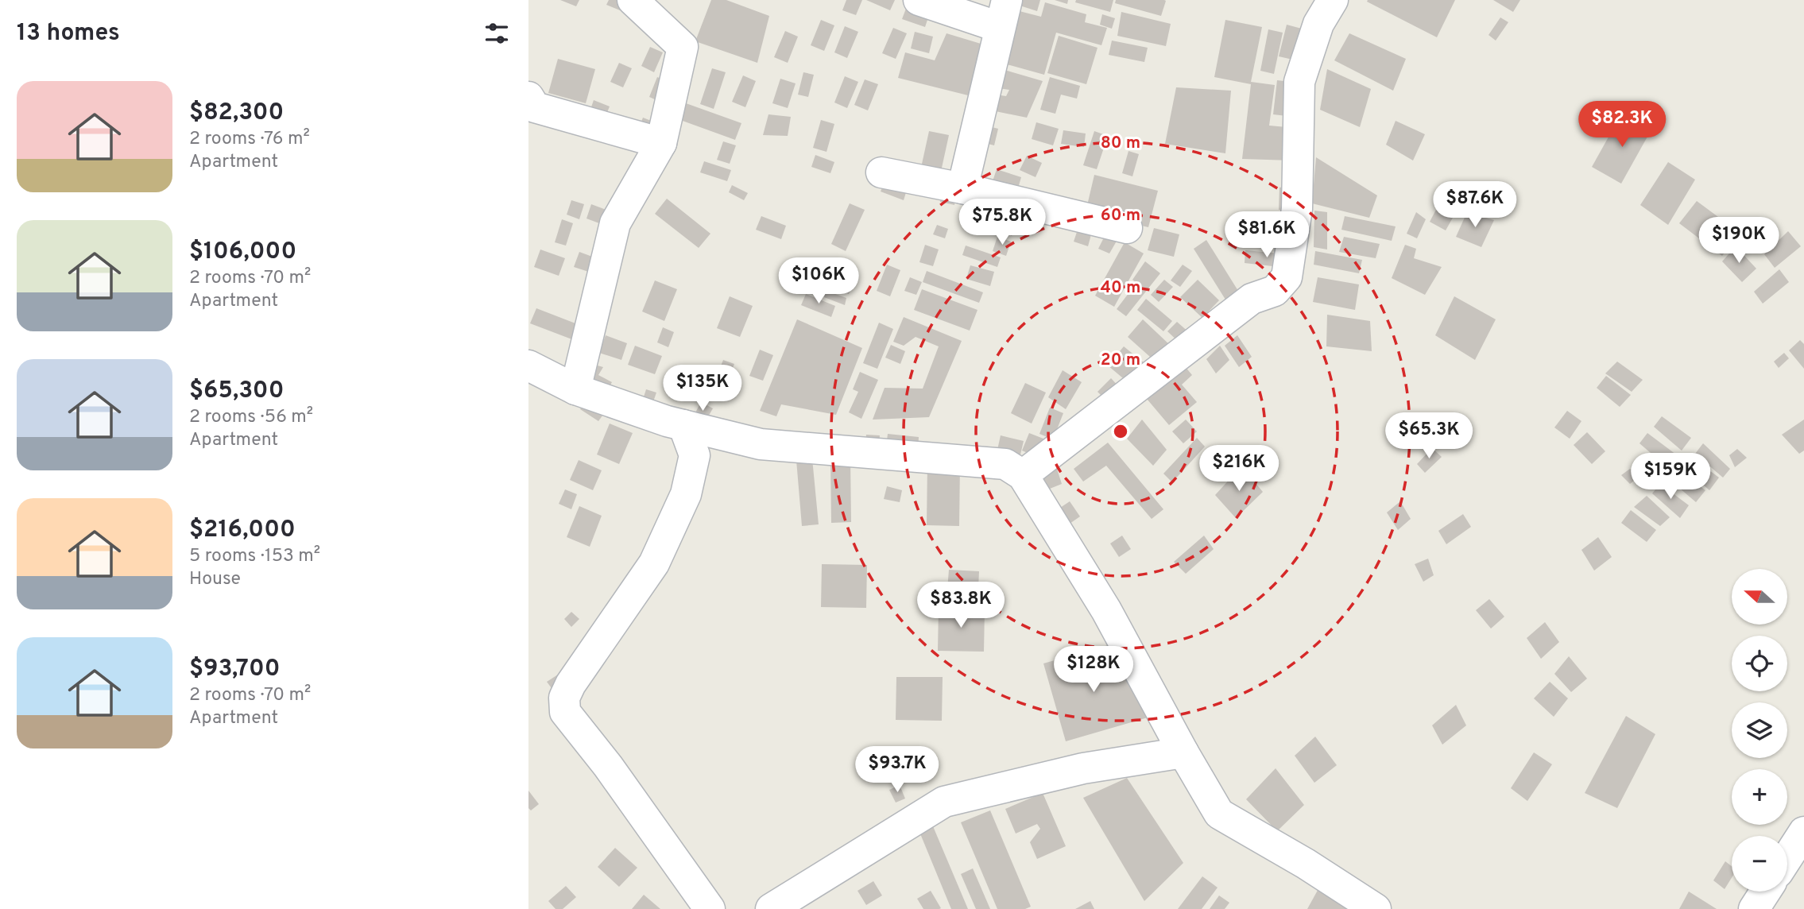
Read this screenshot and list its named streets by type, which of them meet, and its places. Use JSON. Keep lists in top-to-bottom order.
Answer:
{
  "north": "left",
  "page": {
    "heading": "13 homes",
    "list": [
      {
        "name": "$82,300",
        "note": "2 rooms · 76 m² · Apartment"
      },
      {
        "name": "$106,000",
        "note": "2 rooms · 70 m² · Apartment"
      },
      {
        "name": "$65,300",
        "note": "2 rooms · 56 m² · Apartment"
      },
      {
        "name": "$216,000",
        "note": "5 rooms · 153 m² · House"
      },
      {
        "name": "$93,700",
        "note": "2 rooms · 70 m² · Apartment"
      }
    ],
    "price": [
      "$82.3K",
      "$87.6K",
      "$75.8K",
      "$81.6K",
      "$190K",
      "$106K",
      "$135K",
      "$65.3K",
      "$216K",
      "$159K",
      "$83.8K",
      "$128K",
      "$93.7K"
    ],
    "map_buttons": ["+", "−"]
  },
  "rings": [
    "80 m",
    "60 m",
    "40 m",
    "20 m"
  ]
}
